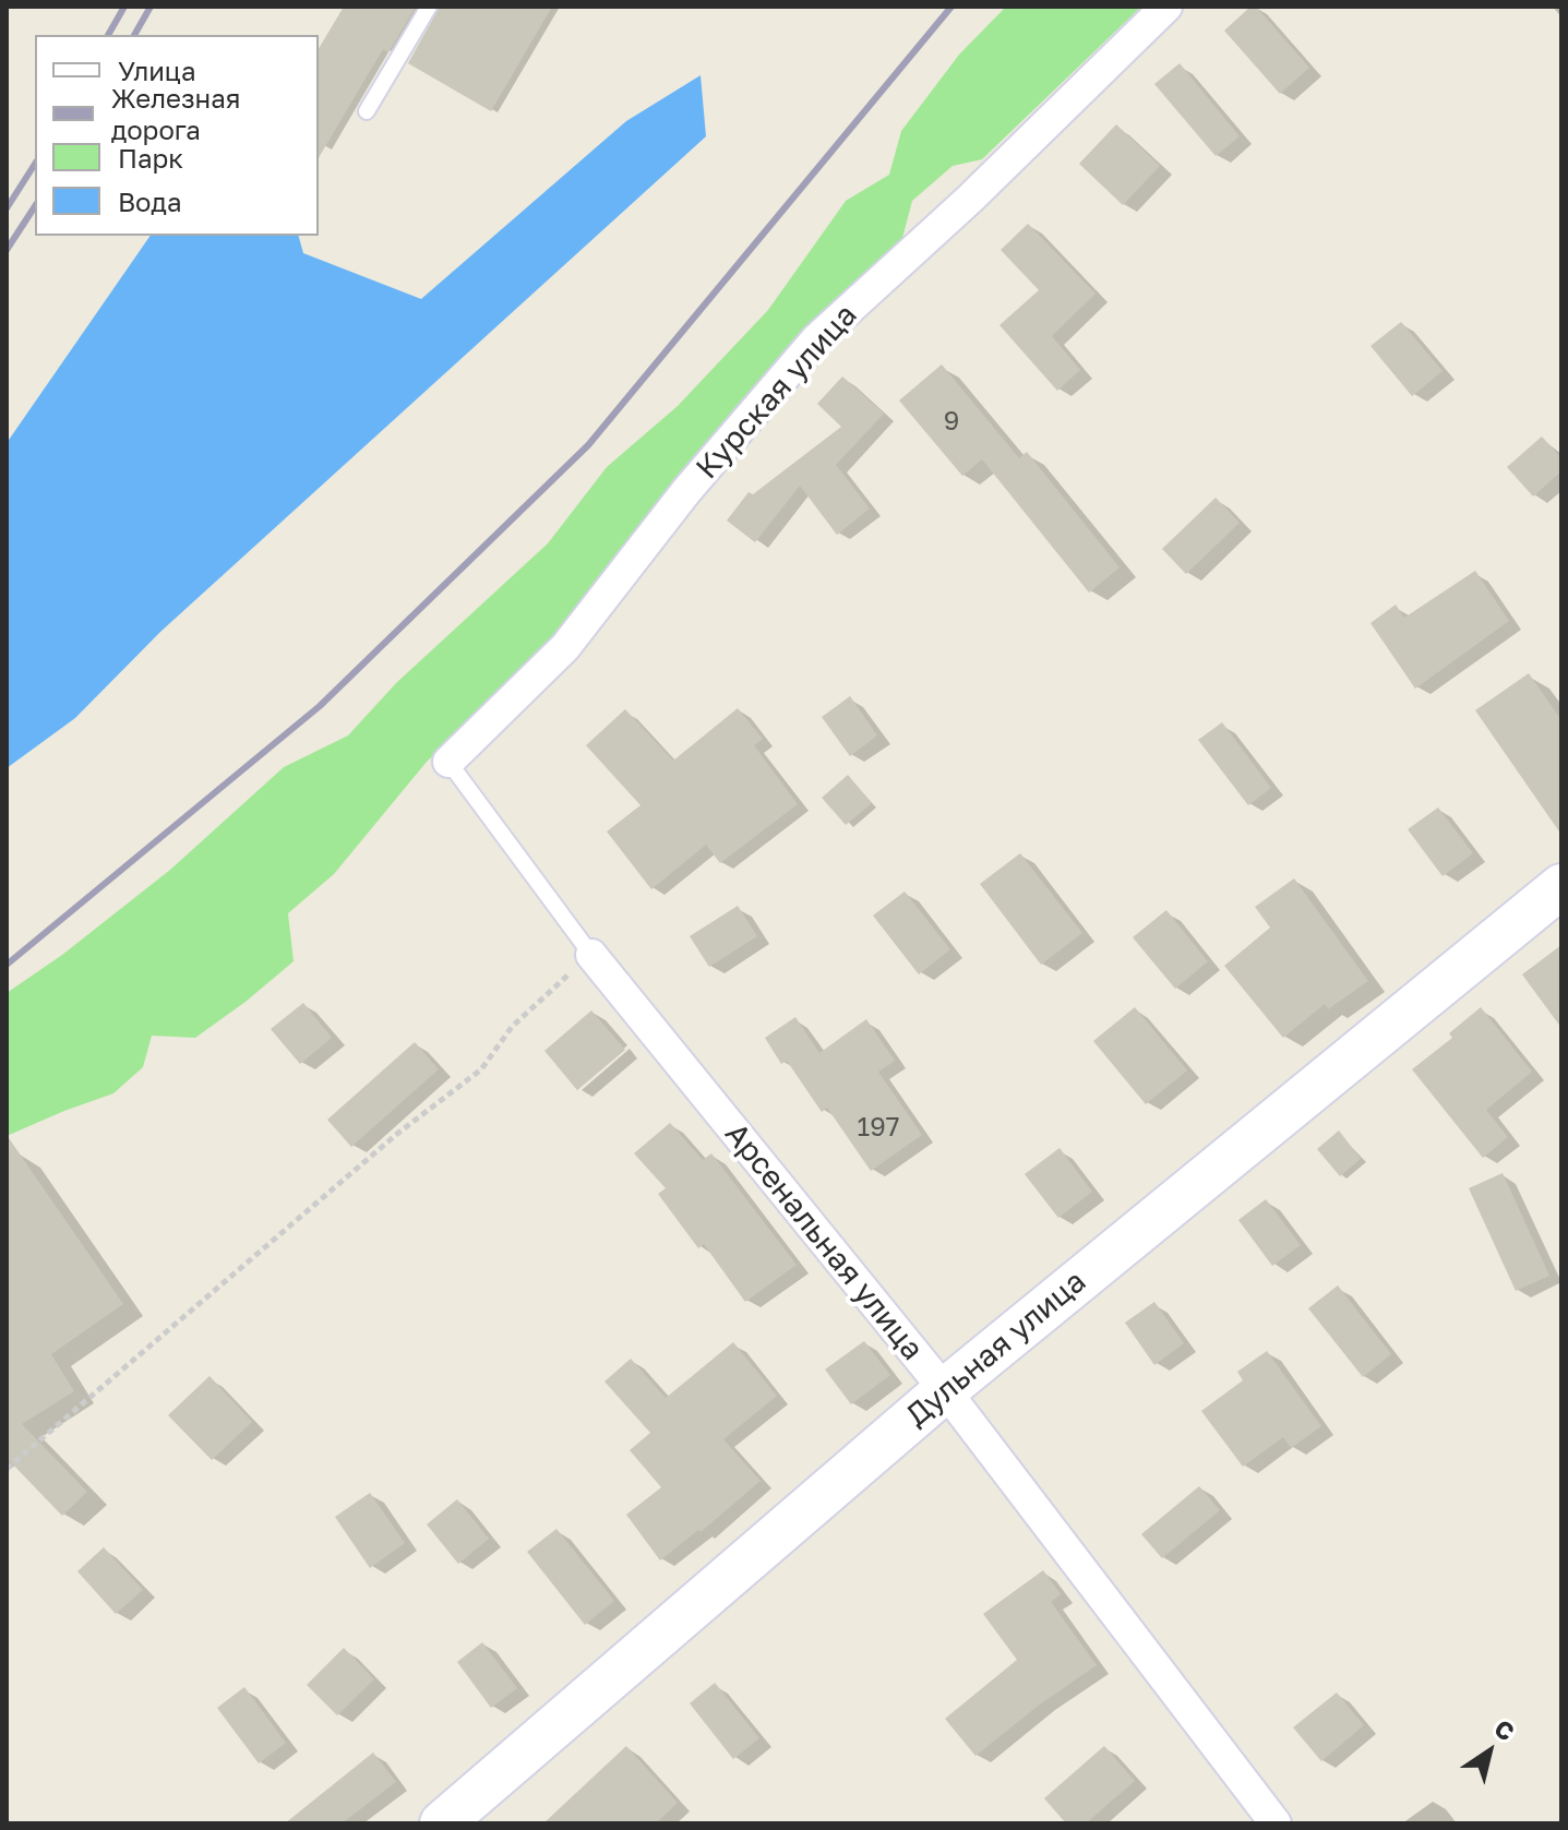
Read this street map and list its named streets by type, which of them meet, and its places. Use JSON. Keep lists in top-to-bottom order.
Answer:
{
  "streets": {
    "street": ["Курская улица", "Арсенальная улица", "Дульная улица"]
  },
  "crossings": [
    ["Арсенальная улица", "Дульная улица"]
  ],
  "house_numbers": ["9", "197"],
  "legend": [
    "Улица",
    "Железная дорога",
    "Парк",
    "Вода"
  ],
  "north": "top right"
}
